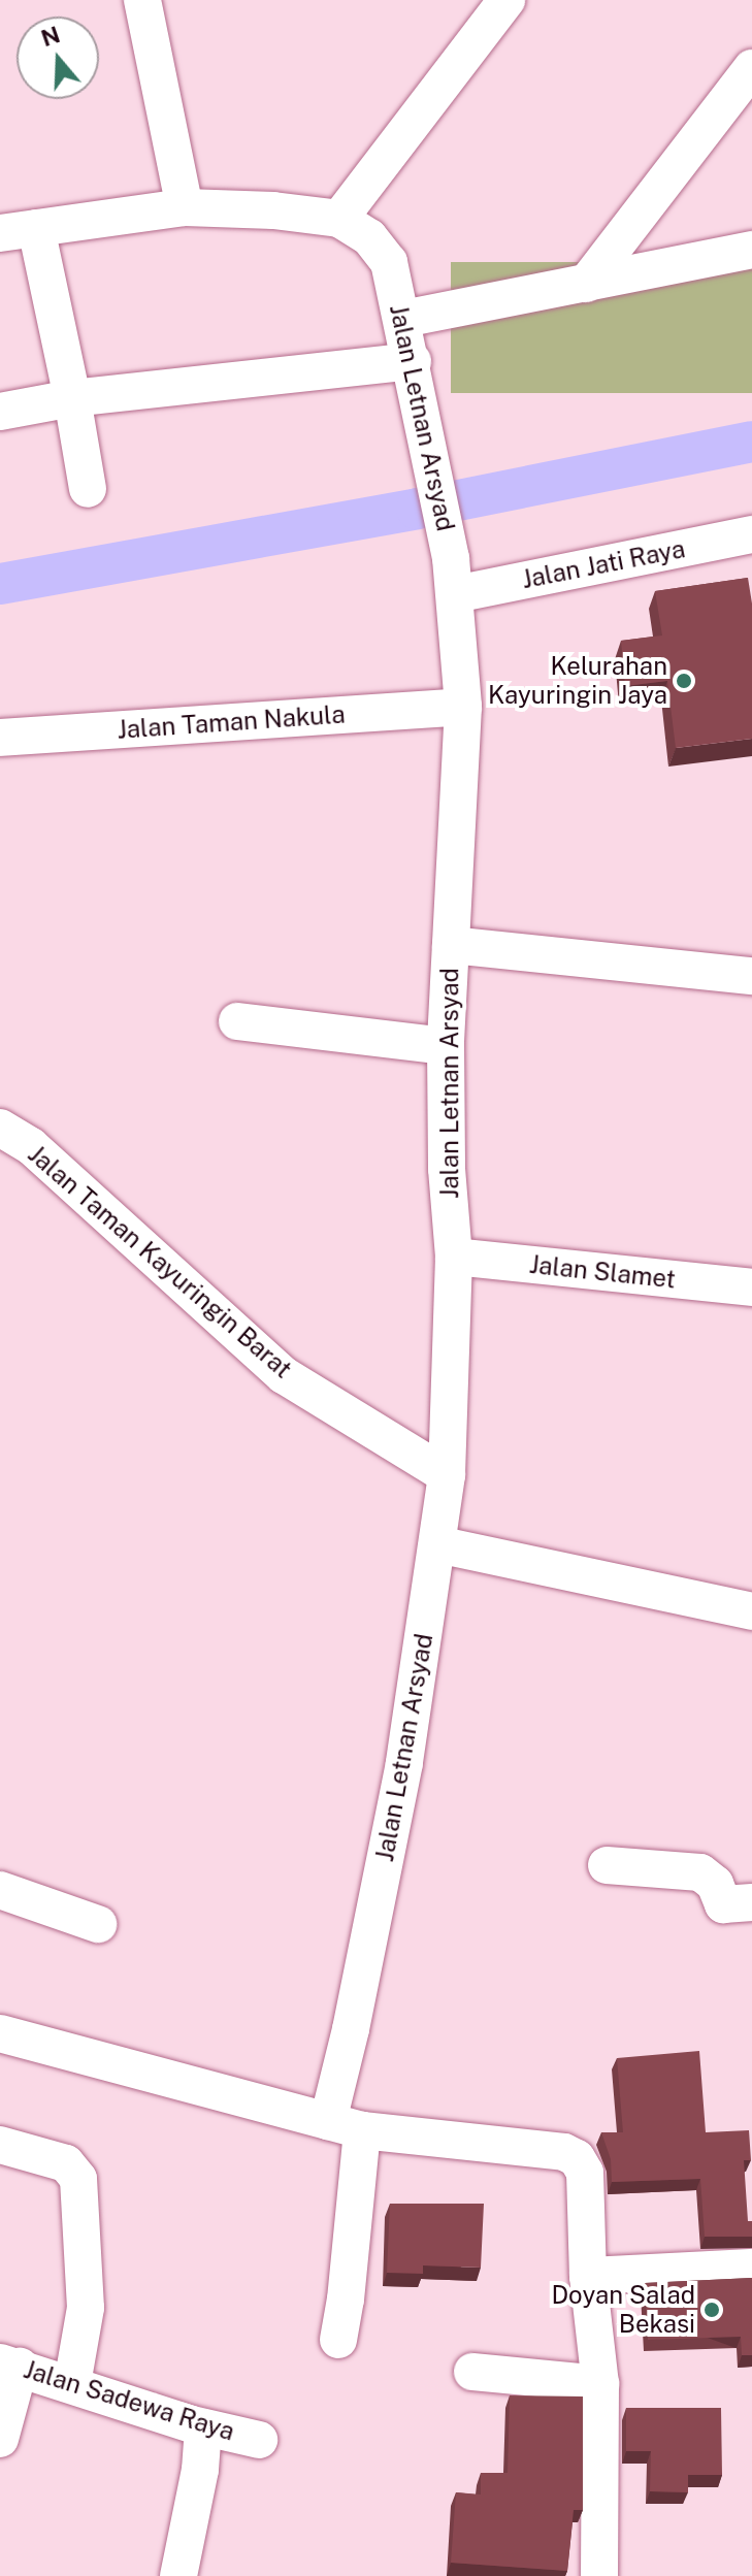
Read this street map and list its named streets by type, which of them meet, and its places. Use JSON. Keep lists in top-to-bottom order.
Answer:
{
  "streets": {
    "street": [
      "Jalan Letnan Arsyad",
      "Jalan Jati Raya",
      "Jalan Taman Nakula",
      "Jalan Taman Kayuringin Barat",
      "Jalan Slamet",
      "Jalan Sadewa Raya"
    ]
  },
  "crossings": [
    ["Jalan Letnan Arsyad", "Jalan Jati Raya"],
    ["Jalan Letnan Arsyad", "Jalan Taman Nakula"],
    ["Jalan Letnan Arsyad", "Jalan Taman Kayuringin Barat"],
    ["Jalan Letnan Arsyad", "Jalan Slamet"]
  ],
  "places": ["Kelurahan Kayuringin Jaya", "Doyan Salad Bekasi"],
  "north": "top"
}
